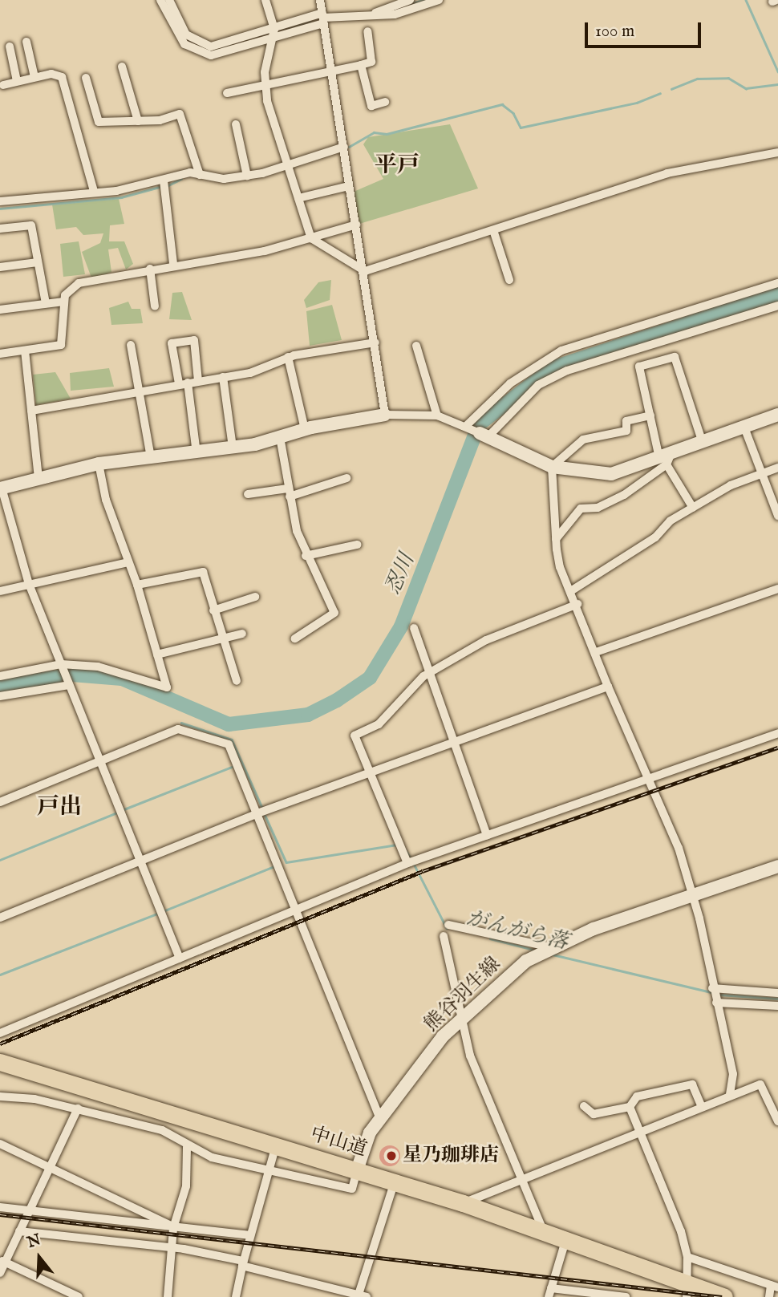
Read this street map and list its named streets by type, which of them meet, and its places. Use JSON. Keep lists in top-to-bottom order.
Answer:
{
  "streets": {
    "highway": ["中山道"],
    "street": ["熊谷羽生線"]
  },
  "crossings": [
    ["熊谷羽生線", "中山道"]
  ],
  "districts": ["平戸", "戸出"],
  "water": ["忍川", "がんがら落"],
  "places": ["星乃珈琲店"],
  "scale_bar": "100 m",
  "north": "top"
}
